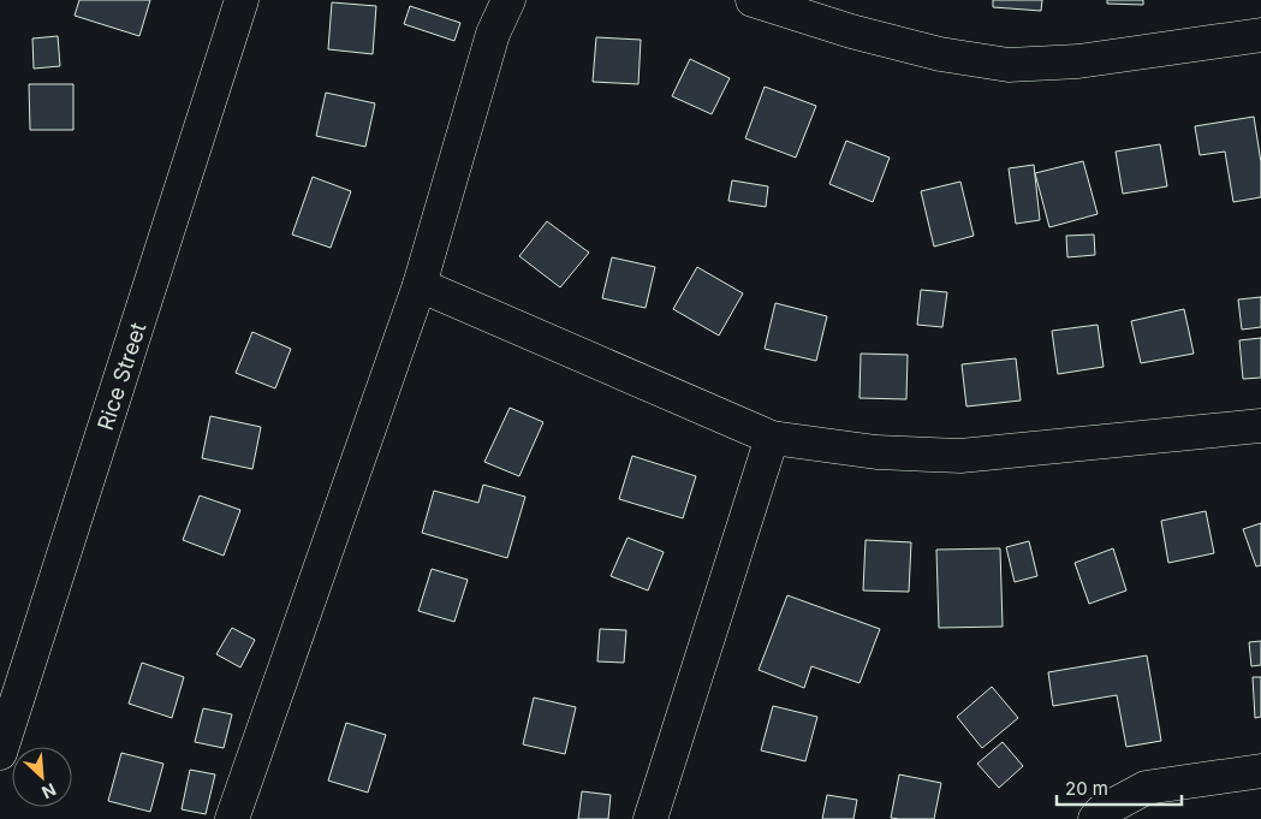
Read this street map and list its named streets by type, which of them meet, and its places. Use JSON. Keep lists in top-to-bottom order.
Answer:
{
  "streets": {
    "street": ["Rice Street"]
  },
  "scale_bar": "20 m",
  "north": "bottom right"
}
